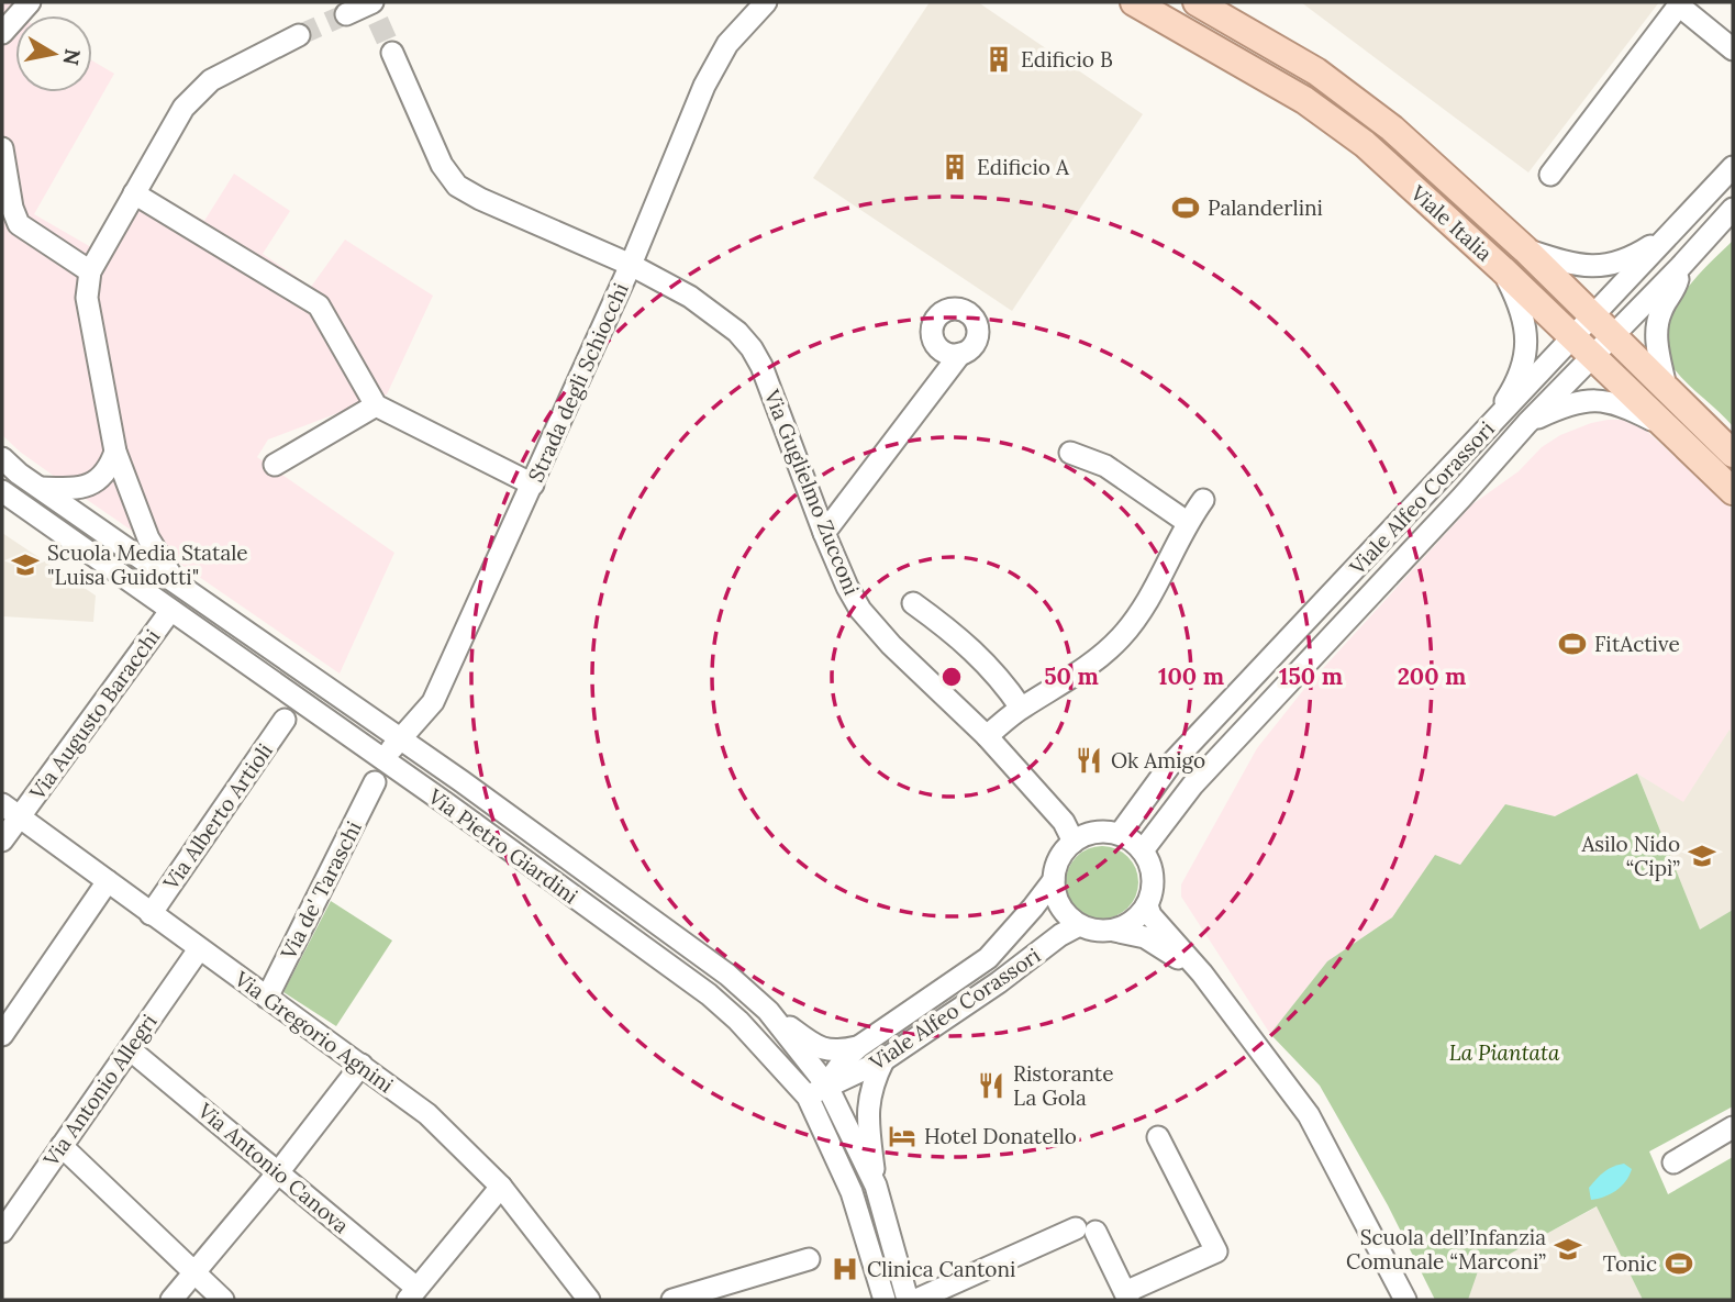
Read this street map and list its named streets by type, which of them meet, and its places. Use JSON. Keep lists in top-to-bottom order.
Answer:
{
  "streets": {
    "main road": ["Viale Italia"],
    "street": [
      "Strada degli Schiocchi",
      "Via Guglielmo Zucconi",
      "Viale Alfeo Corassori",
      "Via Augusto Baracchi",
      "Via Alberto Artioli",
      "Via Pietro Giardini",
      "Via de' Taraschi",
      "Via Gregorio Agnini",
      "Via Antonio Allegri",
      "Via Antonio Canova"
    ]
  },
  "crossings": [
    ["Viale Italia", "Viale Alfeo Corassori"],
    ["Strada degli Schiocchi", "Via Guglielmo Zucconi"],
    ["Strada degli Schiocchi", "Via Pietro Giardini"],
    ["Via Guglielmo Zucconi", "Viale Alfeo Corassori"],
    ["Viale Alfeo Corassori", "Via Pietro Giardini"],
    ["Via Augusto Baracchi", "Via Pietro Giardini"],
    ["Via Augusto Baracchi", "Via Gregorio Agnini"],
    ["Via Alberto Artioli", "Via Gregorio Agnini"],
    ["Via de' Taraschi", "Via Gregorio Agnini"],
    ["Via Gregorio Agnini", "Via Antonio Allegri"],
    ["Via Antonio Allegri", "Via Antonio Canova"]
  ],
  "parks": ["La Piantata"],
  "places": {
    "building": ["Edificio B", "Edificio A"],
    "sports": ["Palanderlini", "FitActive", "Tonic"],
    "school or university": ["Scuola Media Statale \"Luisa Guidotti\"", "Asilo Nido “Cipì”", "Scuola dell’Infanzia Comunale “Marconi”"],
    "restaurant": ["Ok Amigo", "Ristorante La Gola"],
    "hotel": ["Hotel Donatello"],
    "hospital": ["Clinica Cantoni"]
  },
  "north": "right",
  "rings": [
    "50 m",
    "100 m",
    "150 m",
    "200 m"
  ]
}
